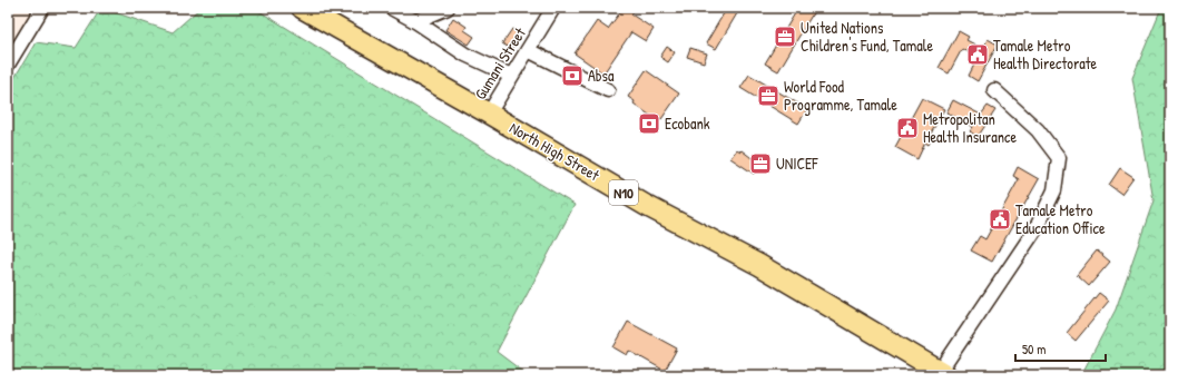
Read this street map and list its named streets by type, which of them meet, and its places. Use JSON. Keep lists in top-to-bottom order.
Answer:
{
  "streets": {
    "highway": ["North High Street", "N10"],
    "street": ["Gumani Street"]
  },
  "crossings": [
    ["Gumani Street", "North High Street"]
  ],
  "places": {
    "office": ["United Nations Children's Fund, Tamale", "World Food Programme, Tamale", "UNICEF"],
    "public building": ["Tamale Metro Health Directorate", "Metropolitan Health Insurance", "Tamale Metro Education Office"],
    "bank": ["Absa", "Ecobank"]
  },
  "scale_bar": "50 m"
}
